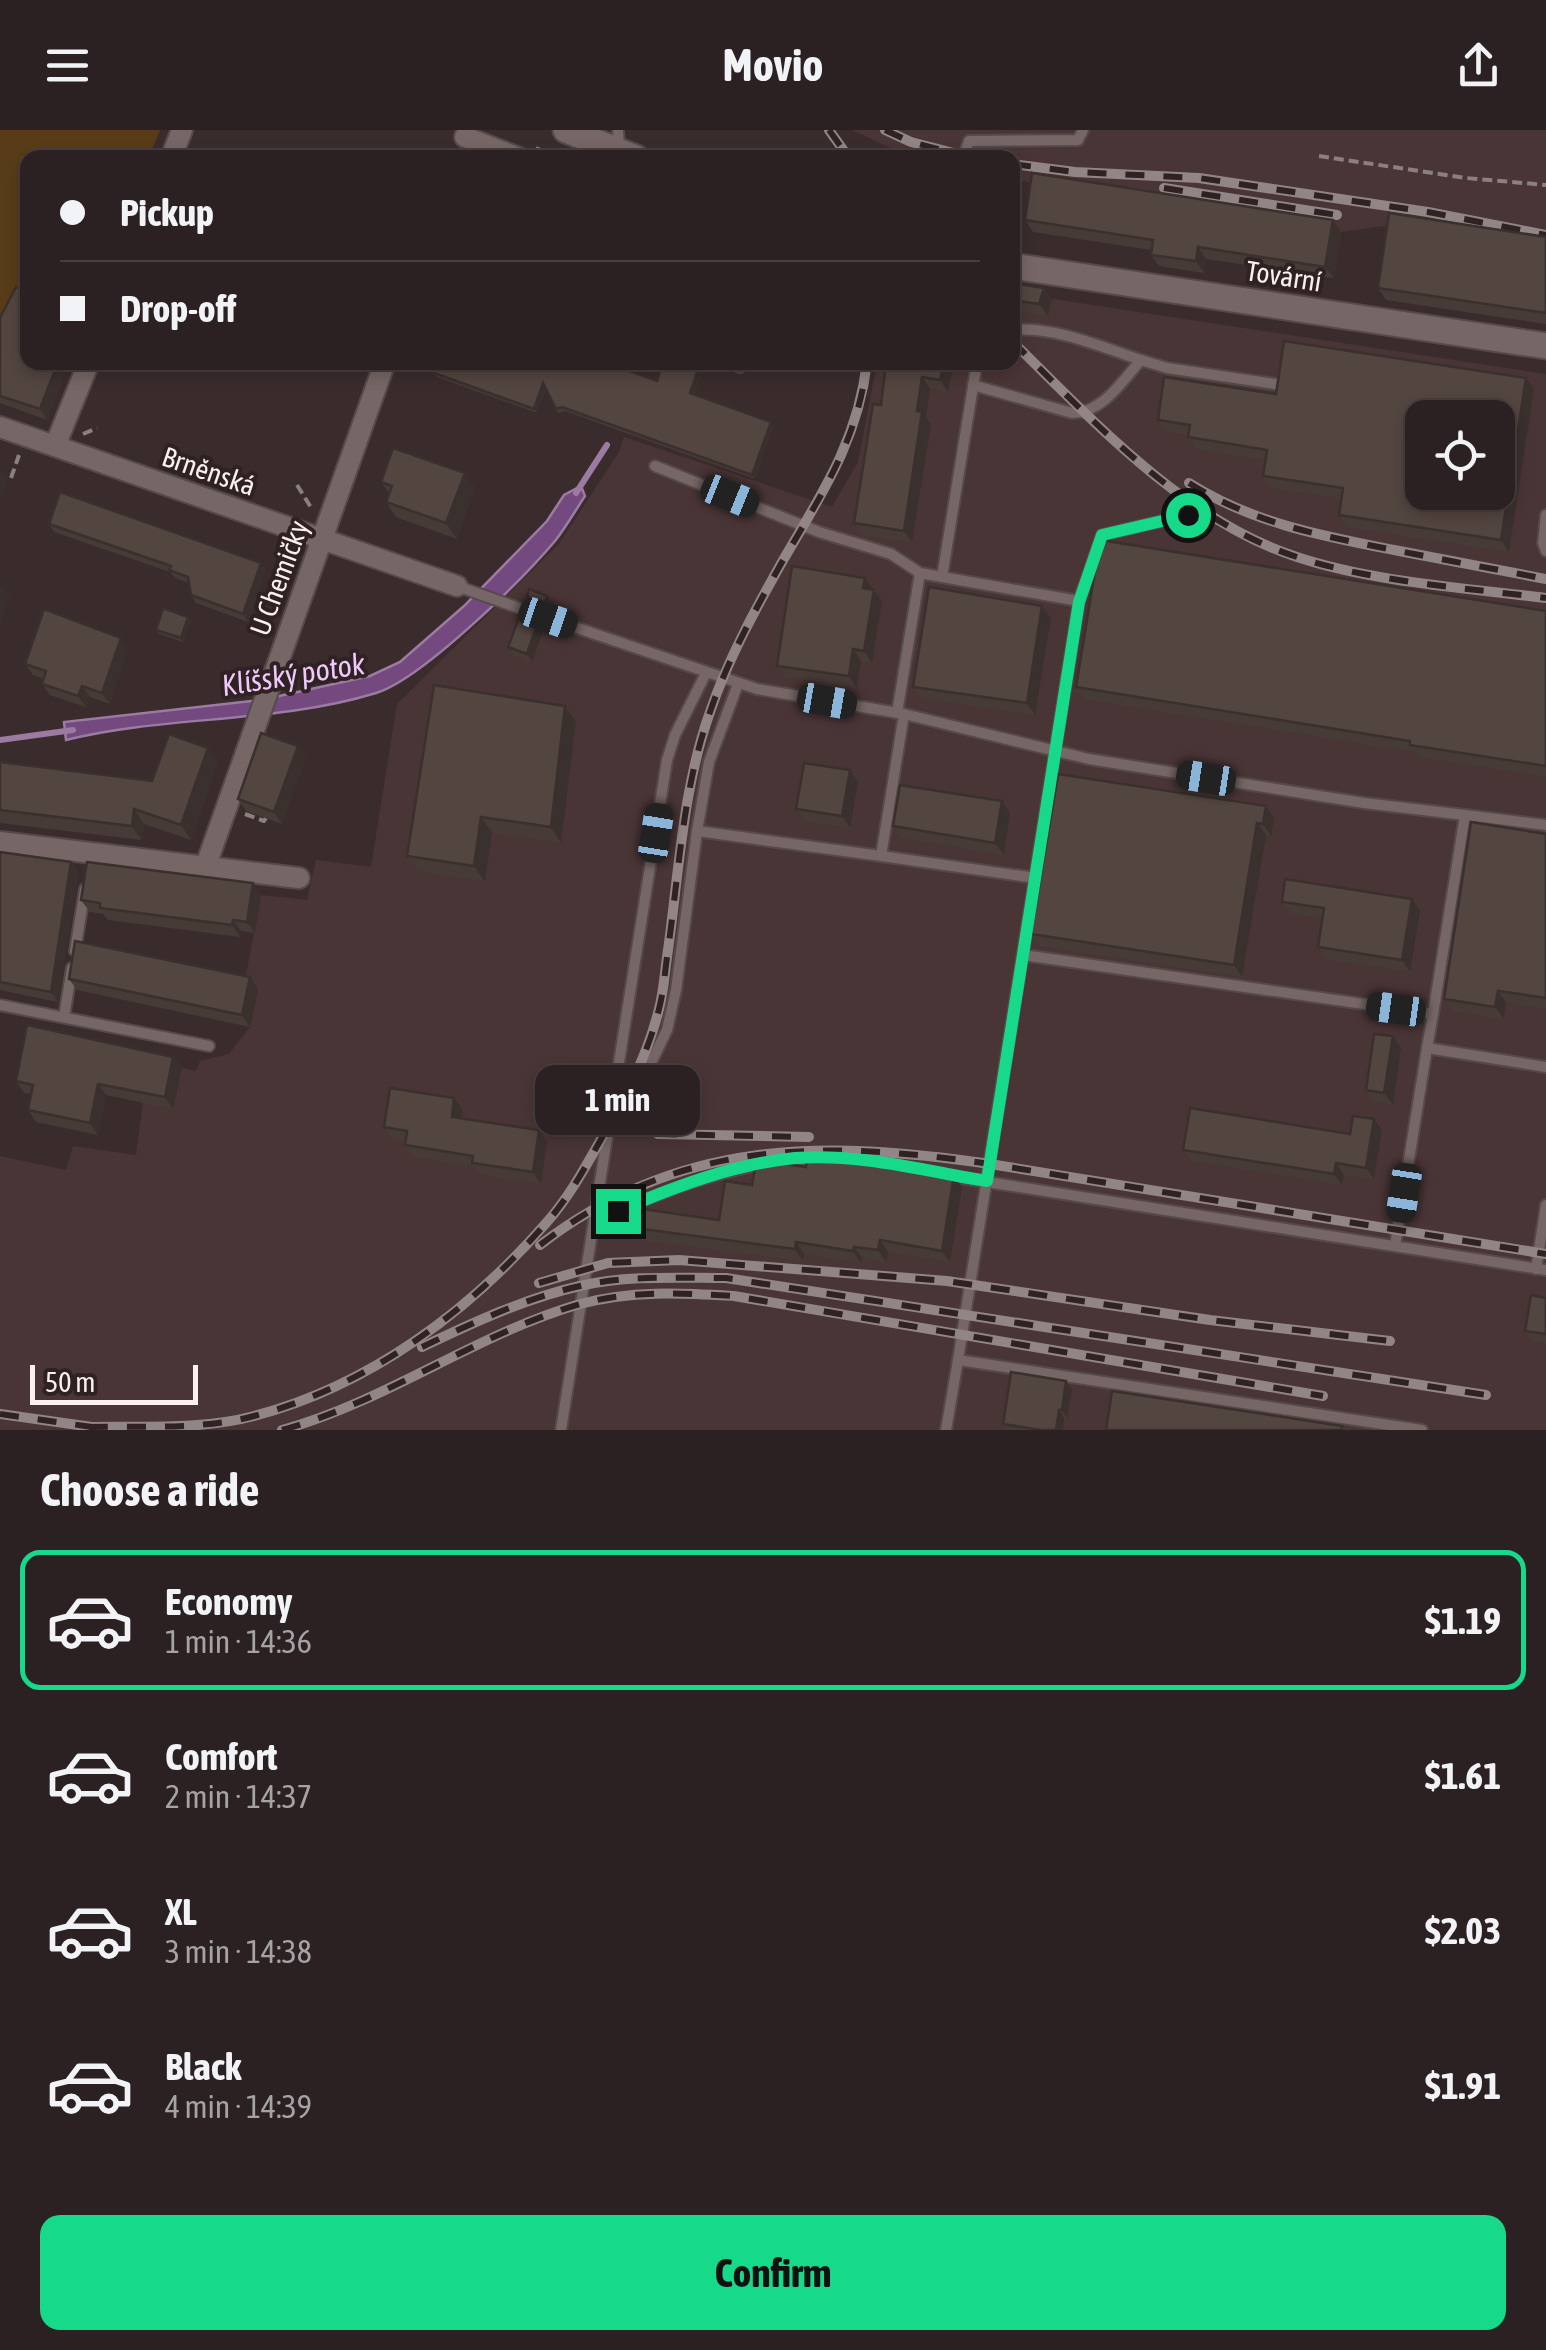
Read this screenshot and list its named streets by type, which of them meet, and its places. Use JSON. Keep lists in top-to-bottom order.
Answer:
{
  "streets": {
    "street": ["Tovární", "Brněnská", "U Chemičky"]
  },
  "crossings": [
    ["Brněnská", "U Chemičky"]
  ],
  "water": ["Klíšský potok"],
  "scale_bar": "50 m",
  "page": {
    "header": "Movio",
    "banner": ["Pickup", "Drop-off"],
    "bubble": "1 min",
    "scale": "50 m",
    "heading": "Choose a ride",
    "list": [
      {
        "name": "Economy",
        "note": "1 min · 14:36",
        "value": "$1.19"
      },
      {
        "name": "Comfort",
        "note": "2 min · 14:37",
        "value": "$1.61"
      },
      {
        "name": "XL",
        "note": "3 min · 14:38",
        "value": "$2.03"
      },
      {
        "name": "Black",
        "note": "4 min · 14:39",
        "value": "$1.91"
      }
    ],
    "buttons": "Confirm"
  }
}
